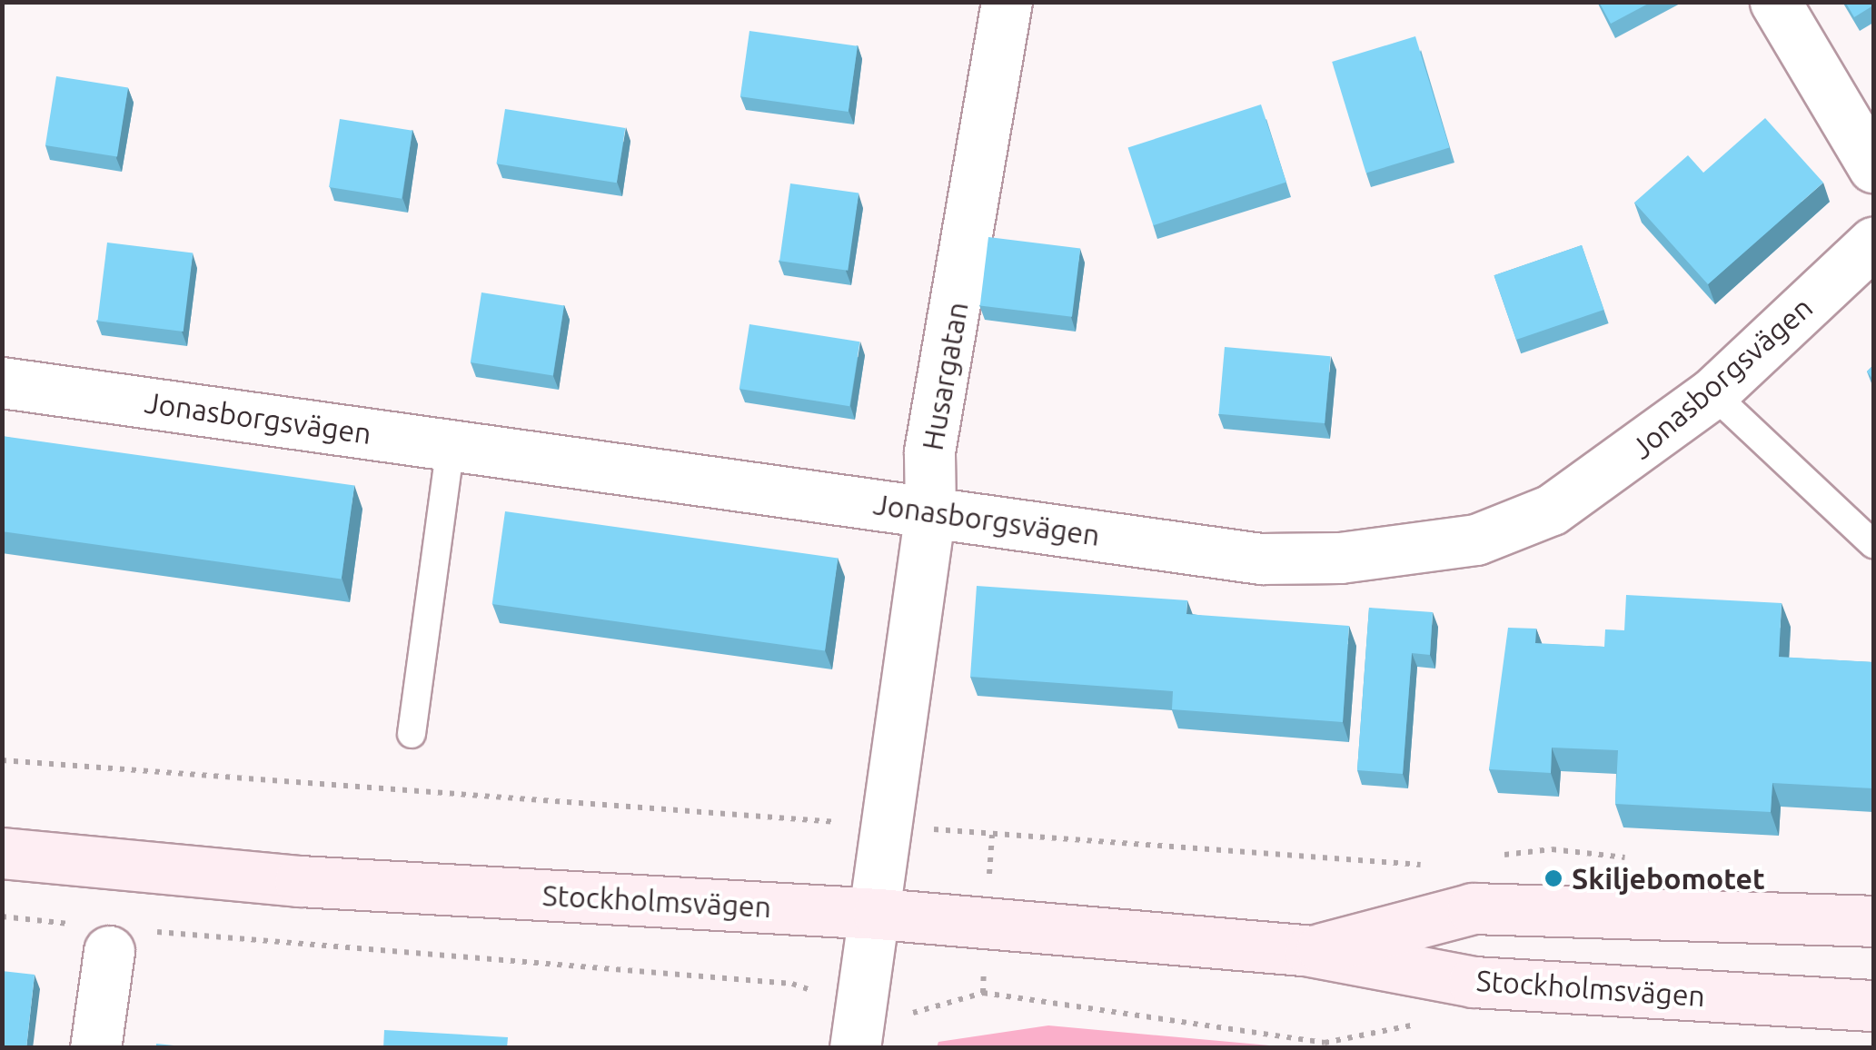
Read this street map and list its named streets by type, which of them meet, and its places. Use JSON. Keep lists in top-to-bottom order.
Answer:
{
  "streets": {
    "main road": ["Stockholmsvägen"],
    "street": ["Husargatan", "Jonasborgsvägen"]
  },
  "crossings": [
    ["Husargatan", "Jonasborgsvägen"],
    ["Husargatan", "Stockholmsvägen"]
  ],
  "places": ["Skiljebomotet"]
}
